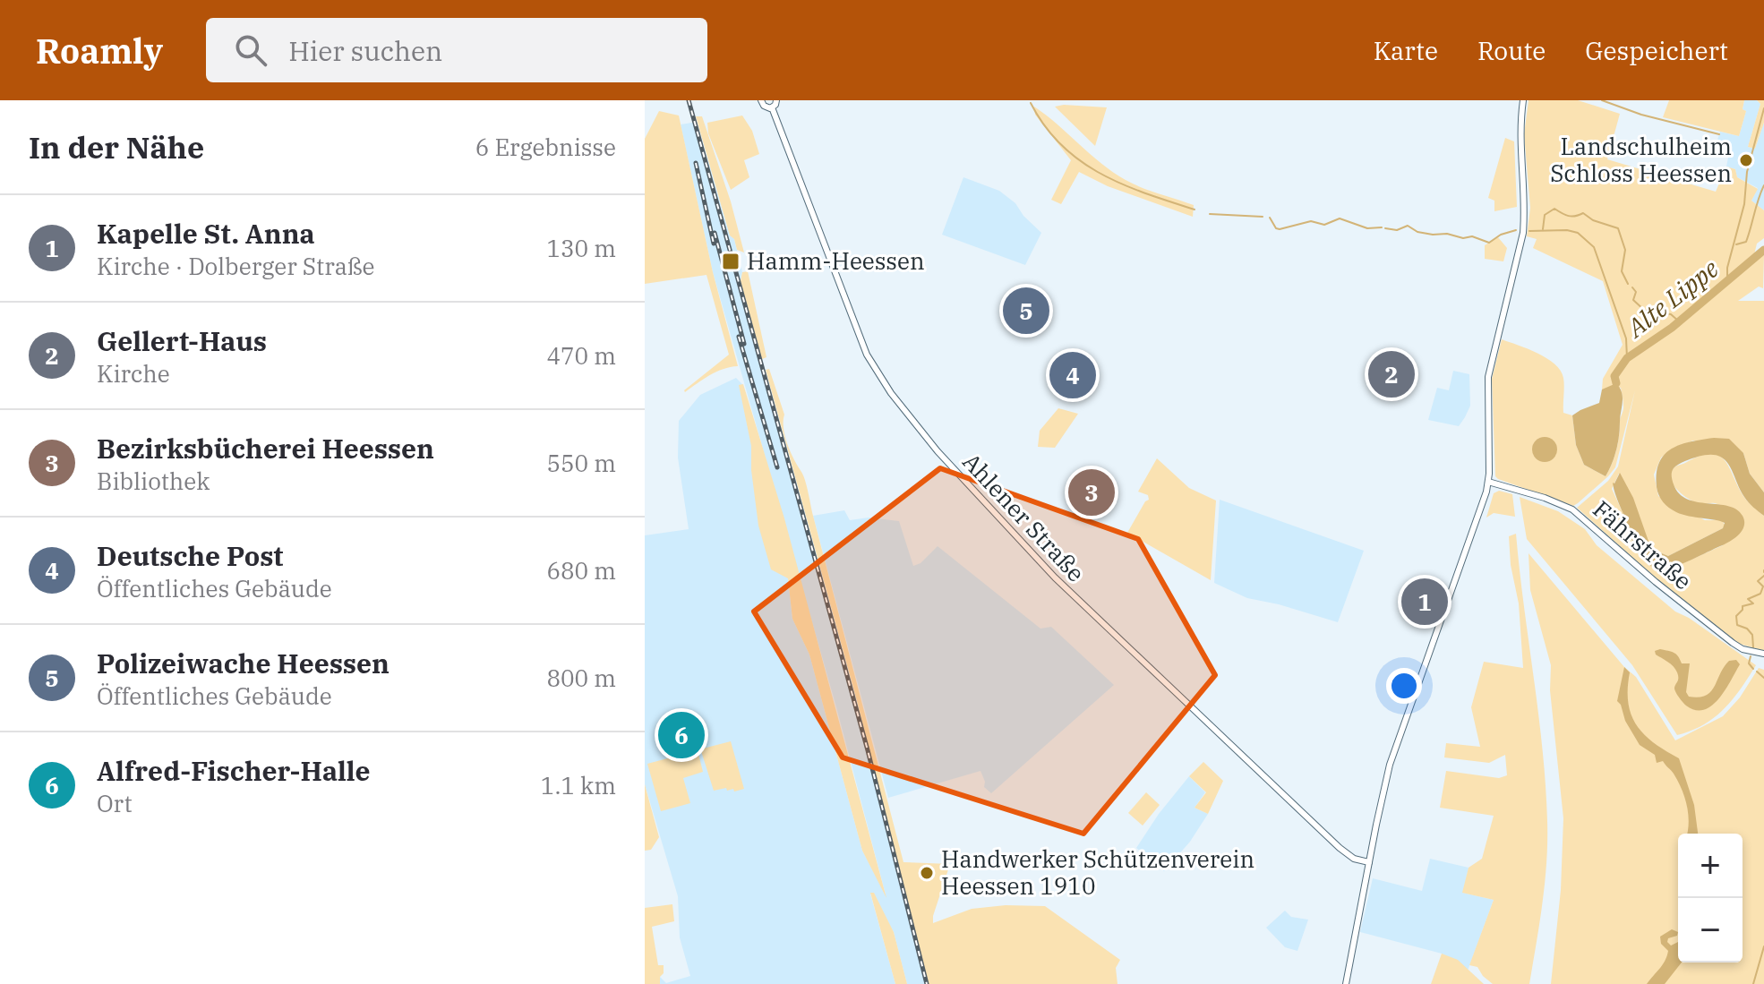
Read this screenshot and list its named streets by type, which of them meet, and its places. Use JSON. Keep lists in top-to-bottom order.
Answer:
{
  "streets": {
    "main road": ["Ahlener Straße", "Fährstraße"]
  },
  "water": ["Alte Lippe"],
  "places": {
    "other": ["Landschulheim Schloss Heessen", "Handwerker Schützenverein Heessen 1910"],
    "transit": ["Hamm-Heessen"]
  },
  "page": {
    "header": "Roamly",
    "search": "Hier suchen",
    "nav": ["Karte", "Route", "Gespeichert"],
    "heading": ["In der Nähe", "6 Ergebnisse"],
    "list": [
      {
        "mark": "1",
        "name": "Kapelle St. Anna",
        "note": "Kirche · Dolberger Straße",
        "value": "130 m"
      },
      {
        "mark": "2",
        "name": "Gellert-Haus",
        "note": "Kirche",
        "value": "470 m"
      },
      {
        "mark": "3",
        "name": "Bezirksbücherei Heessen",
        "note": "Bibliothek",
        "value": "550 m"
      },
      {
        "mark": "4",
        "name": "Deutsche Post",
        "note": "Öffentliches Gebäude",
        "value": "680 m"
      },
      {
        "mark": "5",
        "name": "Polizeiwache Heessen",
        "note": "Öffentliches Gebäude",
        "value": "800 m"
      },
      {
        "mark": "6",
        "name": "Alfred-Fischer-Halle",
        "note": "Ort",
        "value": "1.1 km"
      }
    ],
    "pins": [
      "5",
      "2",
      "4",
      "3",
      "1",
      "6"
    ],
    "map_buttons": ["+", "−"]
  }
}
